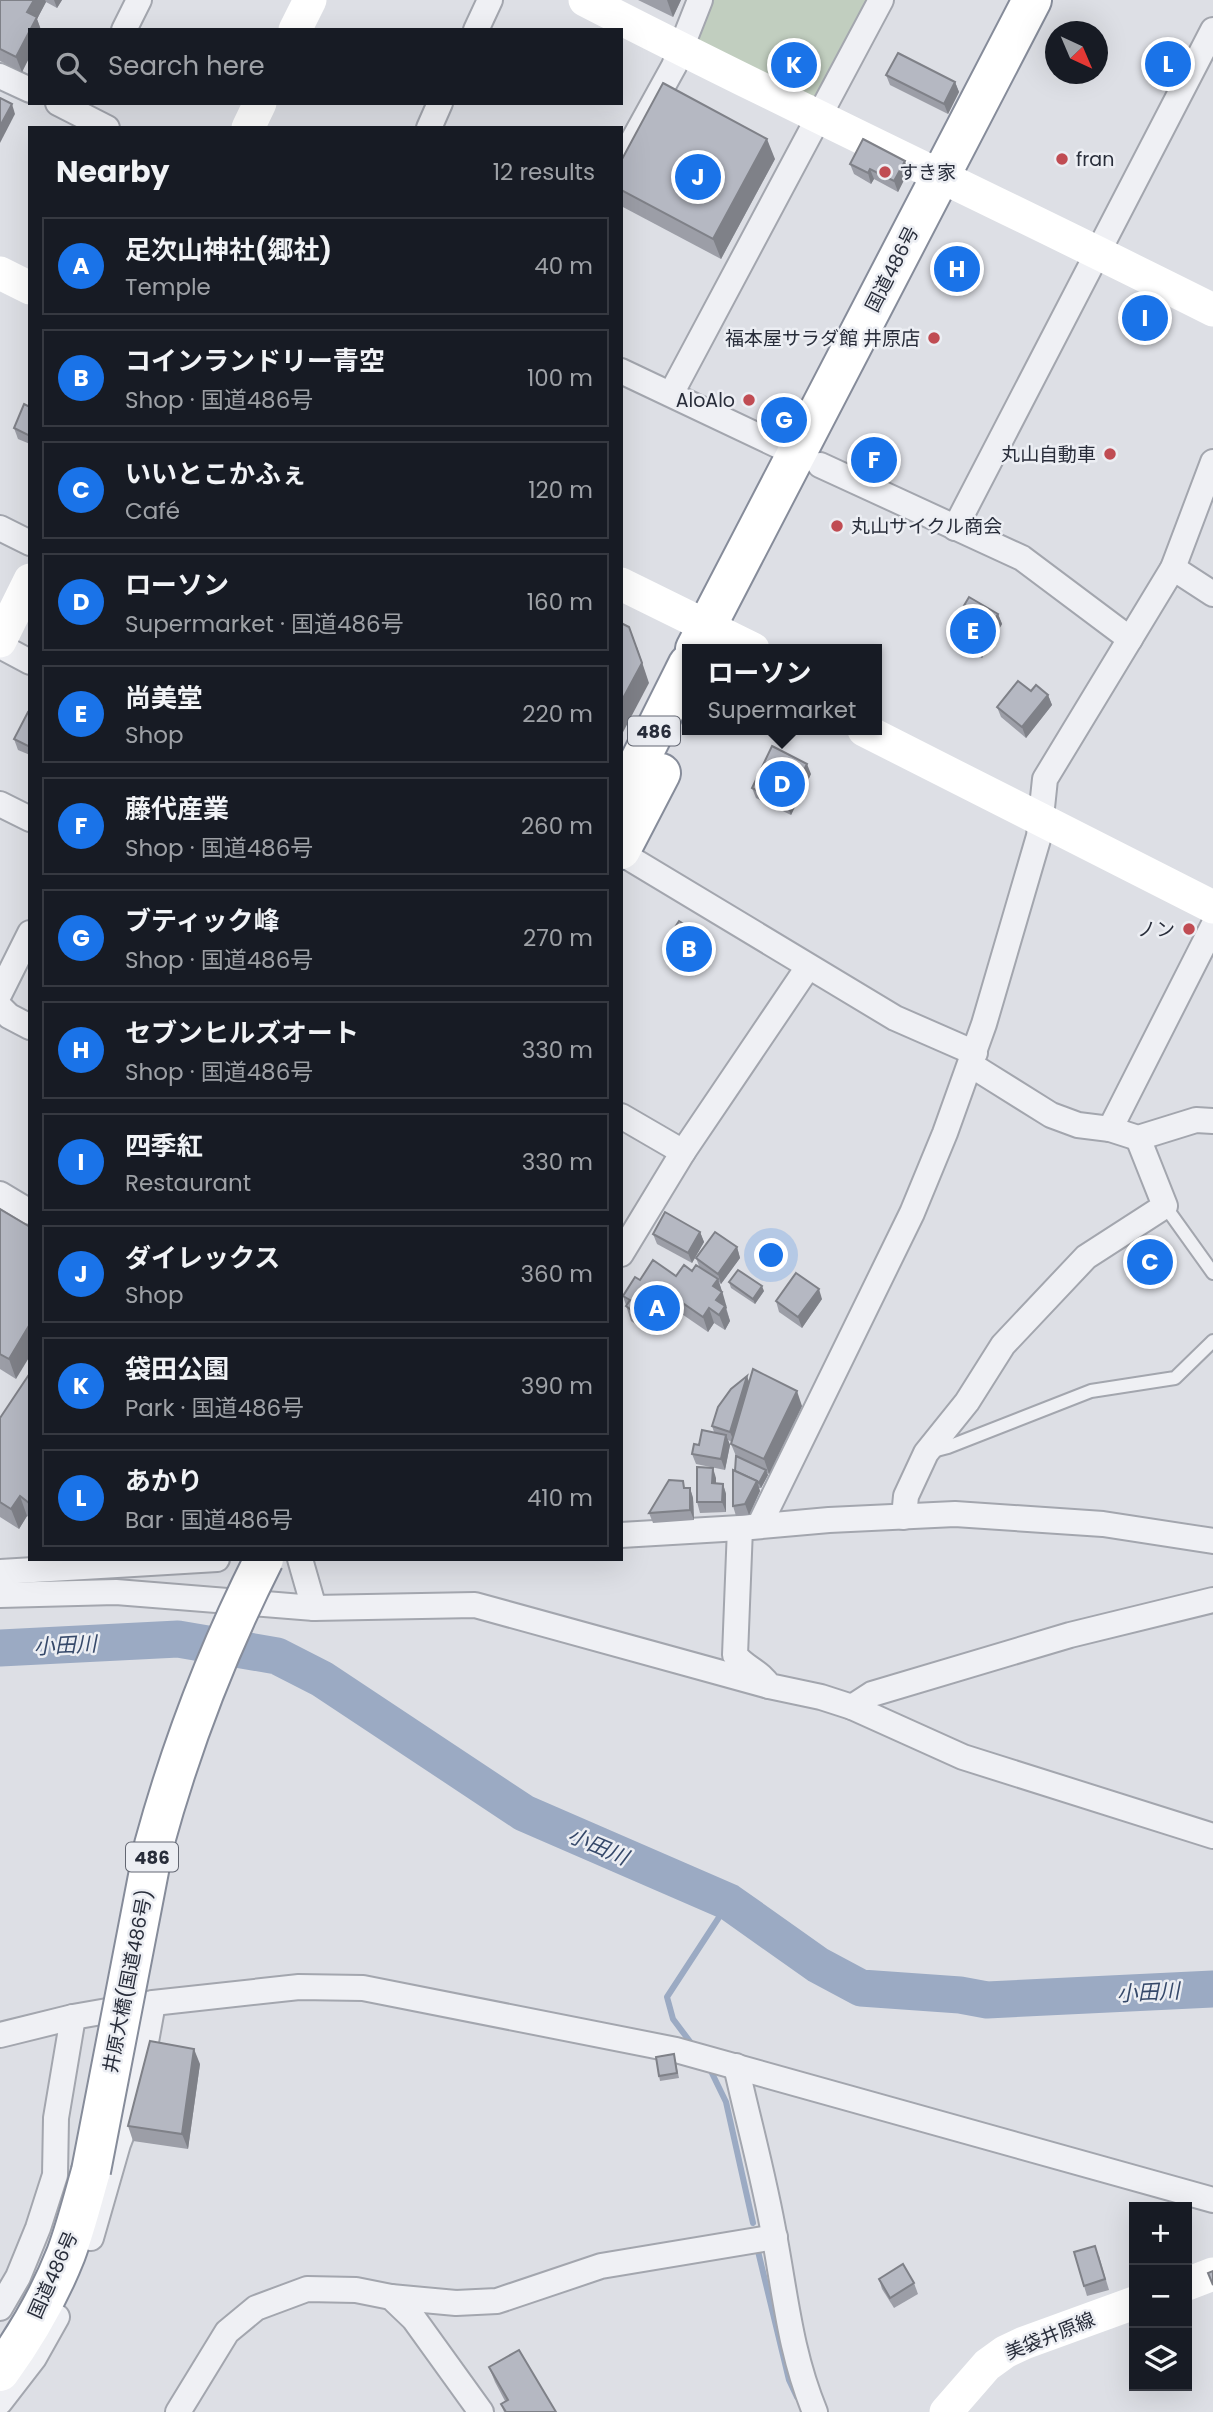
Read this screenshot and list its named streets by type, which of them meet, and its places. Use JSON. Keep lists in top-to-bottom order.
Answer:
{
  "streets": {
    "highway": ["国道486号", "486", "井原大橋(国道486号)"],
    "street": ["美袋井原線"]
  },
  "crossings": [
    ["国道486号", "井原大橋(国道486号)"]
  ],
  "water": ["小田川"],
  "places": [
    "fran",
    "すき家",
    "福本屋サラダ館 井原店",
    "AloAlo",
    "丸山自動車",
    "丸山サイクル商会",
    "ノン"
  ],
  "north": "bottom right",
  "page": {
    "search": "Search here",
    "pins": [
      "L",
      "K",
      "J",
      "H",
      "I",
      "G",
      "F",
      "E",
      "D",
      "B",
      "C",
      "A"
    ],
    "heading": ["Nearby", "12 results"],
    "list": [
      {
        "mark": "A",
        "name": "足次山神社(郷社)",
        "note": "Temple",
        "value": "40 m"
      },
      {
        "mark": "B",
        "name": "コインランドリー青空",
        "note": "Shop · 国道486号",
        "value": "100 m"
      },
      {
        "mark": "C",
        "name": "いいとこかふぇ",
        "note": "Café",
        "value": "120 m"
      },
      {
        "mark": "D",
        "name": "ローソン",
        "note": "Supermarket · 国道486号",
        "value": "160 m"
      },
      {
        "mark": "E",
        "name": "尚美堂",
        "note": "Shop",
        "value": "220 m"
      },
      {
        "mark": "F",
        "name": "藤代産業",
        "note": "Shop · 国道486号",
        "value": "260 m"
      },
      {
        "mark": "G",
        "name": "ブティック峰",
        "note": "Shop · 国道486号",
        "value": "270 m"
      },
      {
        "mark": "H",
        "name": "セブンヒルズオート",
        "note": "Shop · 国道486号",
        "value": "330 m"
      },
      {
        "mark": "I",
        "name": "四季紅",
        "note": "Restaurant",
        "value": "330 m"
      },
      {
        "mark": "J",
        "name": "ダイレックス",
        "note": "Shop",
        "value": "360 m"
      },
      {
        "mark": "K",
        "name": "袋田公園",
        "note": "Park · 国道486号",
        "value": "390 m"
      },
      {
        "mark": "L",
        "name": "あかり",
        "note": "Bar · 国道486号",
        "value": "410 m"
      }
    ],
    "popup": ["ローソン", "Supermarket"],
    "map_buttons": ["+", "−"]
  }
}
